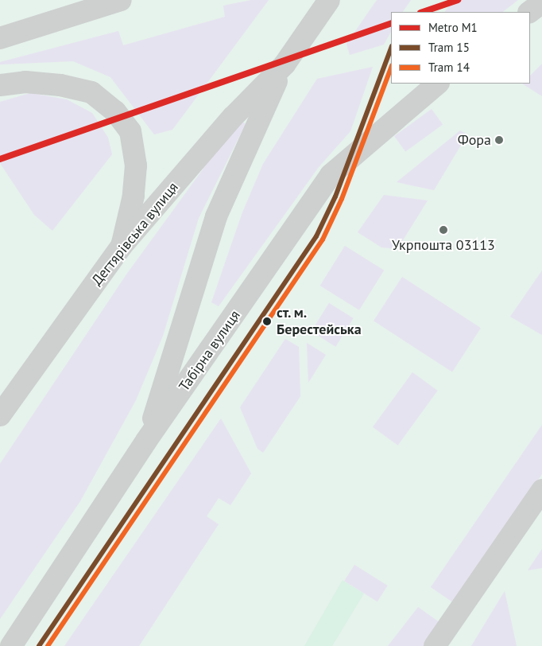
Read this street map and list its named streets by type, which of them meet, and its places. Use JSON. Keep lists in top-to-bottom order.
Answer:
{
  "streets": {
    "main road": ["Дегтярівська вулиця", "Табірна вулиця"]
  },
  "crossings": [
    ["Дегтярівська вулиця", "Табірна вулиця"]
  ],
  "places": ["Фора", "Укрпошта 03113", "ст. м. Берестейська"],
  "lines": ["metro line M1", "tram line 15", "tram line 14"],
  "legend": ["Metro M1", "Tram 15", "Tram 14"]
}
